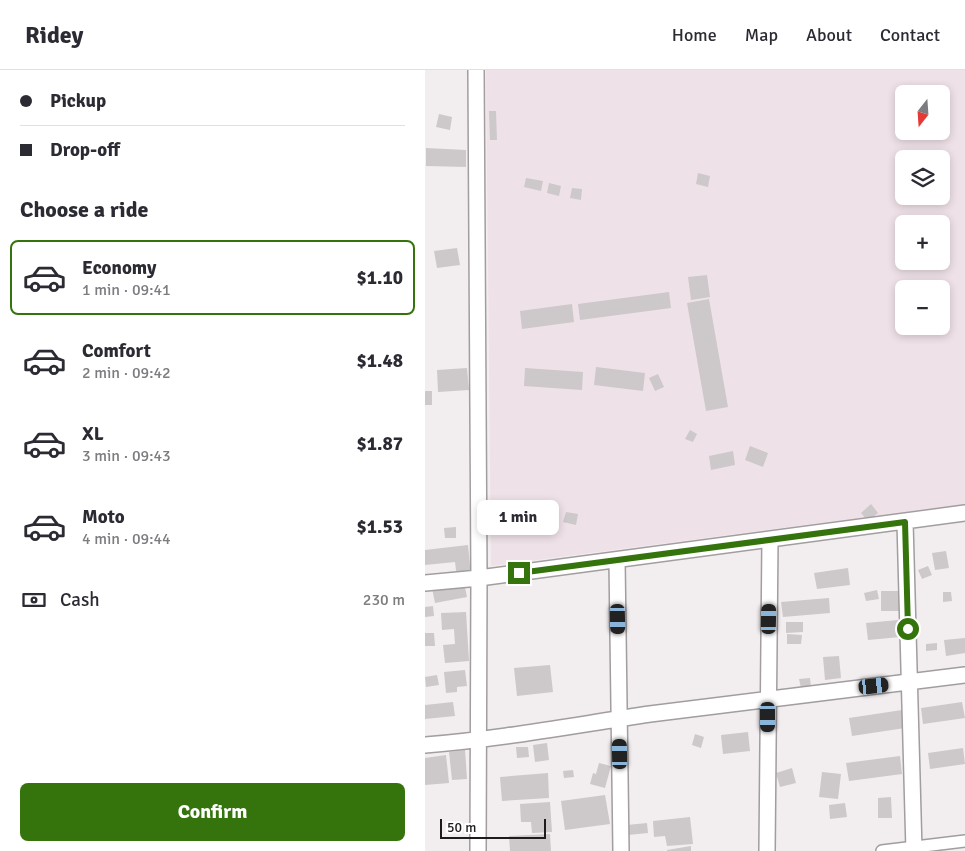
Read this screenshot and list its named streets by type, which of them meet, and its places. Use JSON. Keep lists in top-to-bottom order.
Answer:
{
  "scale_bar": "50 m",
  "north": "bottom",
  "page": {
    "header": "Ridey",
    "nav": [
      "Home",
      "Map",
      "About",
      "Contact"
    ],
    "banner": ["Pickup", "Drop-off"],
    "map_buttons": ["+", "−"],
    "heading": "Choose a ride",
    "list": [
      {
        "name": "Economy",
        "note": "1 min · 09:41",
        "value": "$1.10"
      },
      {
        "name": "Comfort",
        "note": "2 min · 09:42",
        "value": "$1.48"
      },
      {
        "name": "XL",
        "note": "3 min · 09:43",
        "value": "$1.87"
      },
      {
        "name": "Moto",
        "note": "4 min · 09:44",
        "value": "$1.53"
      }
    ],
    "bubble": "1 min",
    "pay": ["Cash", "230 m"],
    "buttons": "Confirm",
    "scale": "50 m"
  }
}
